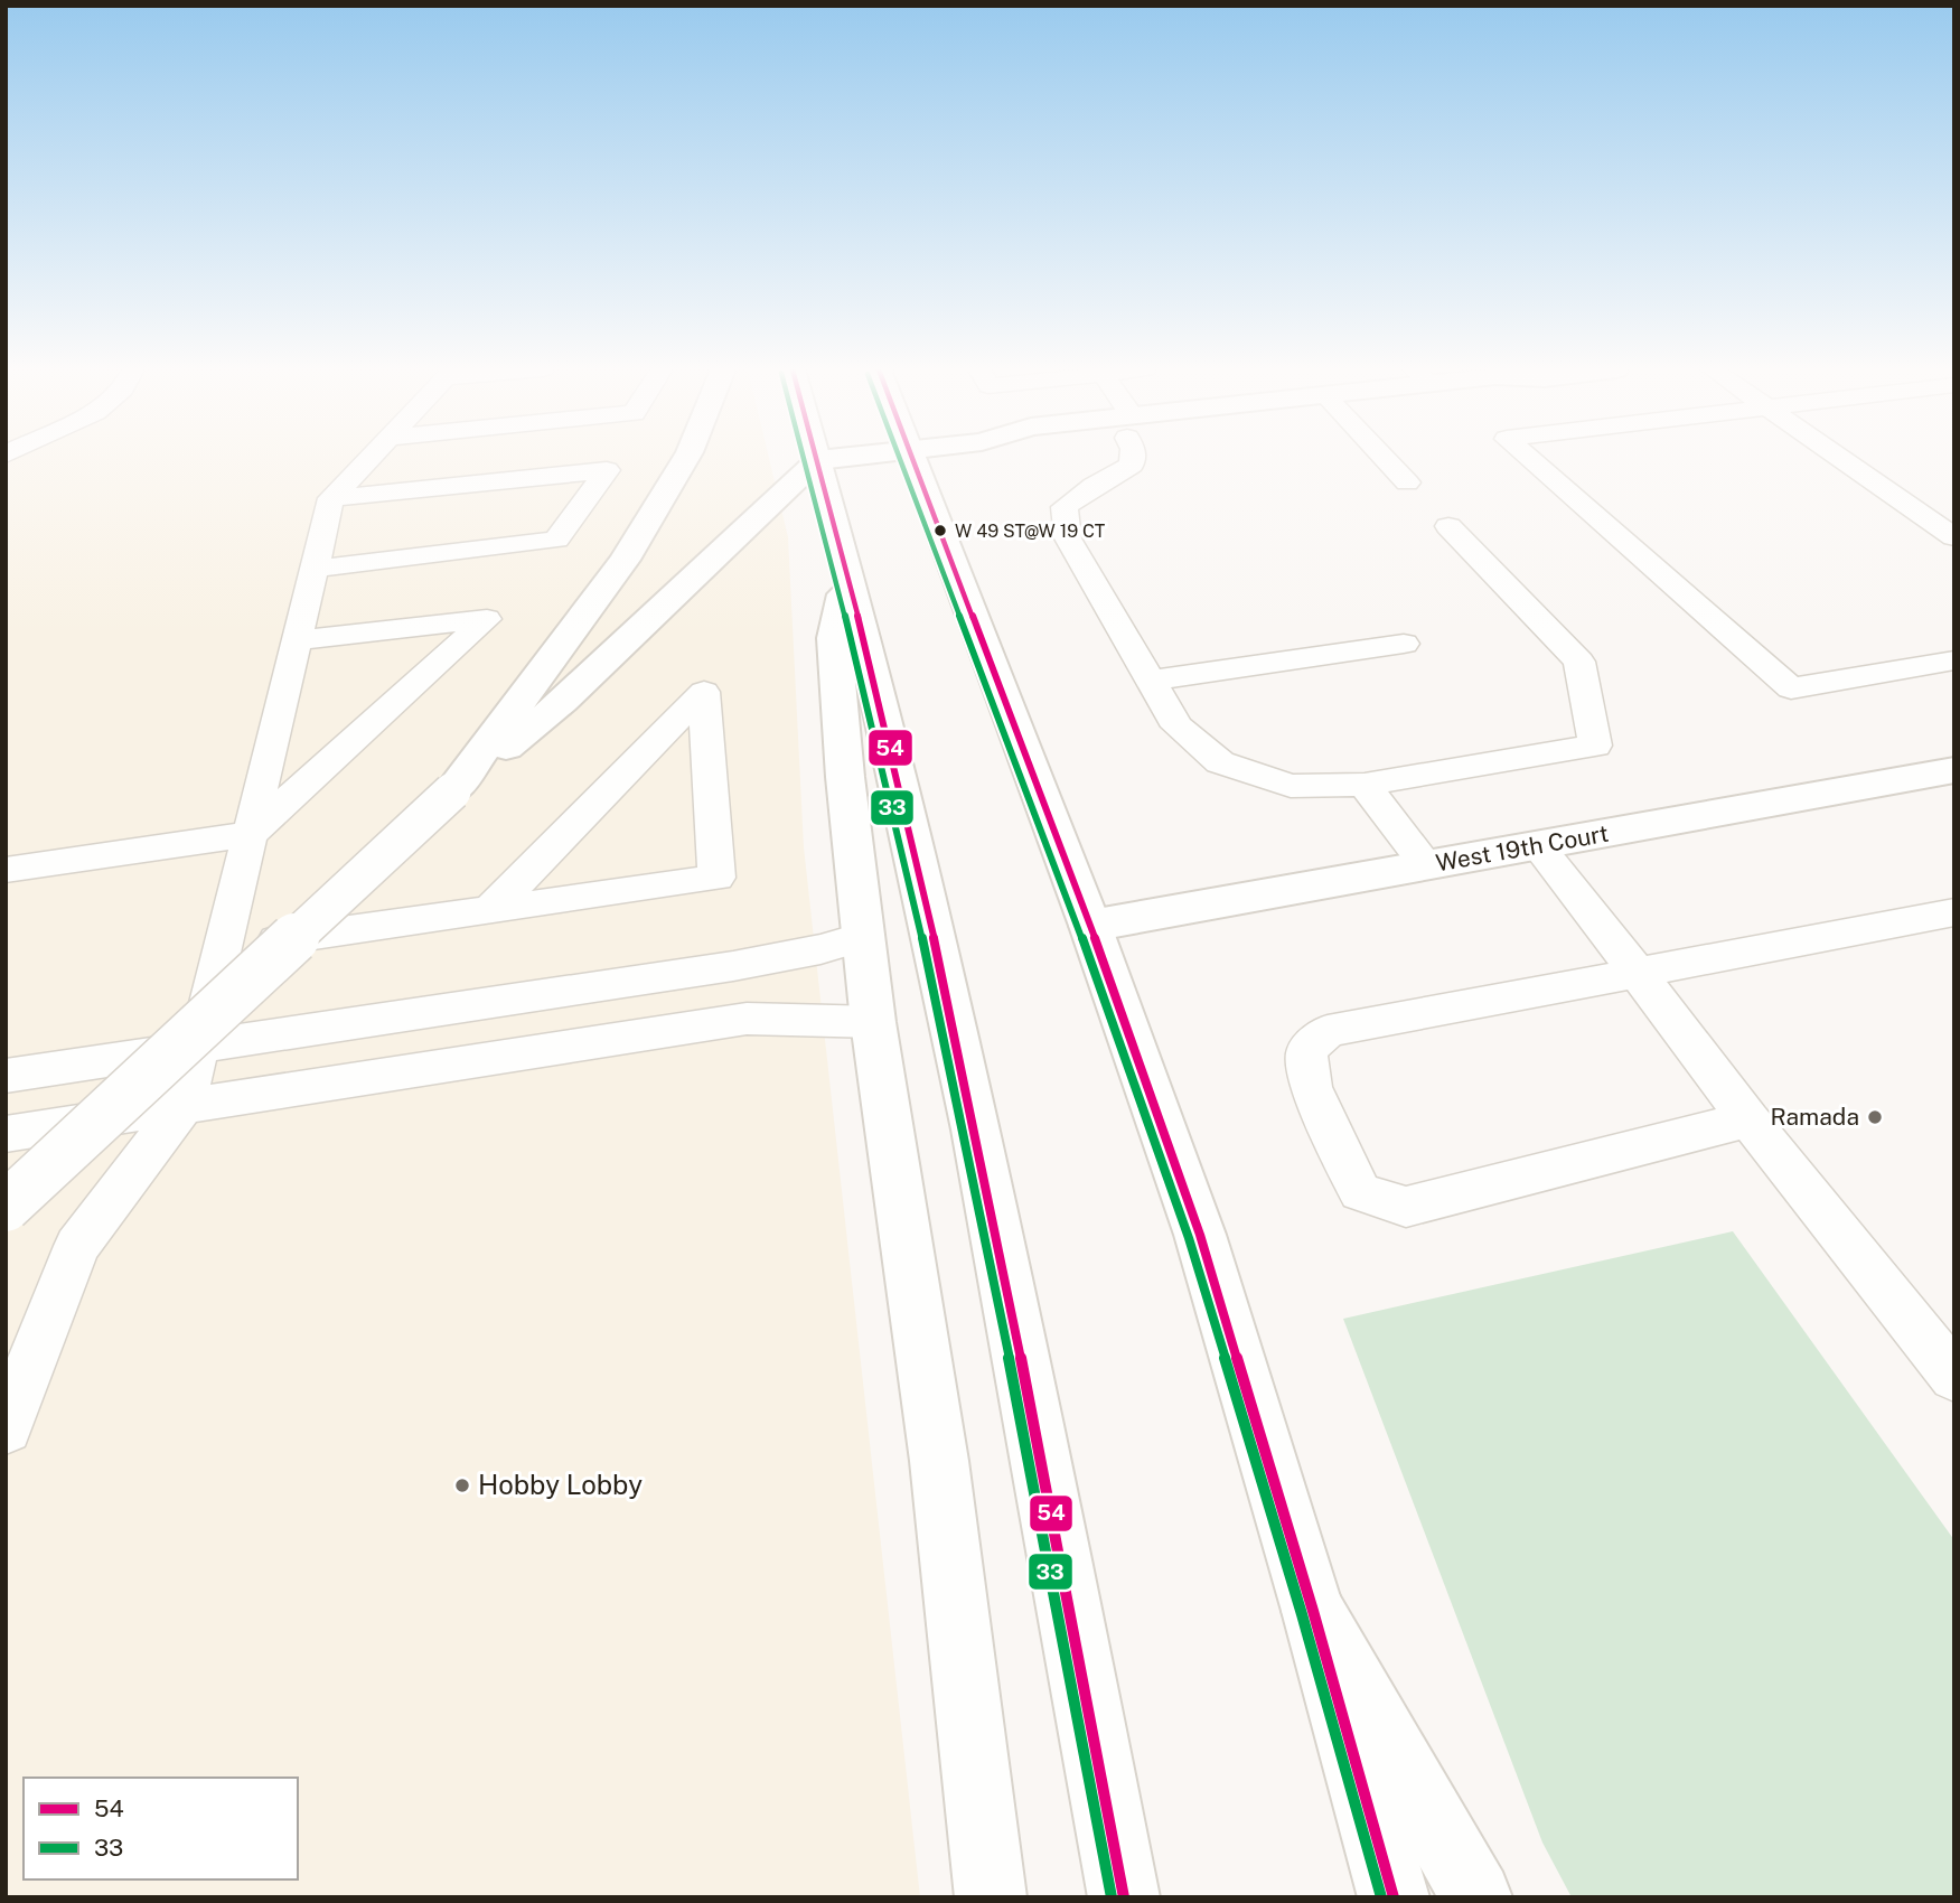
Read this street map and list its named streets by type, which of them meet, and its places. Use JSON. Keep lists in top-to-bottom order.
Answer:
{
  "streets": {
    "main road": ["West 19th Court"]
  },
  "places": ["W 49 ST@W 19 CT", "Ramada", "Hobby Lobby"],
  "lines": ["transit line 54", "transit line 33"],
  "legend": ["54", "33"]
}
